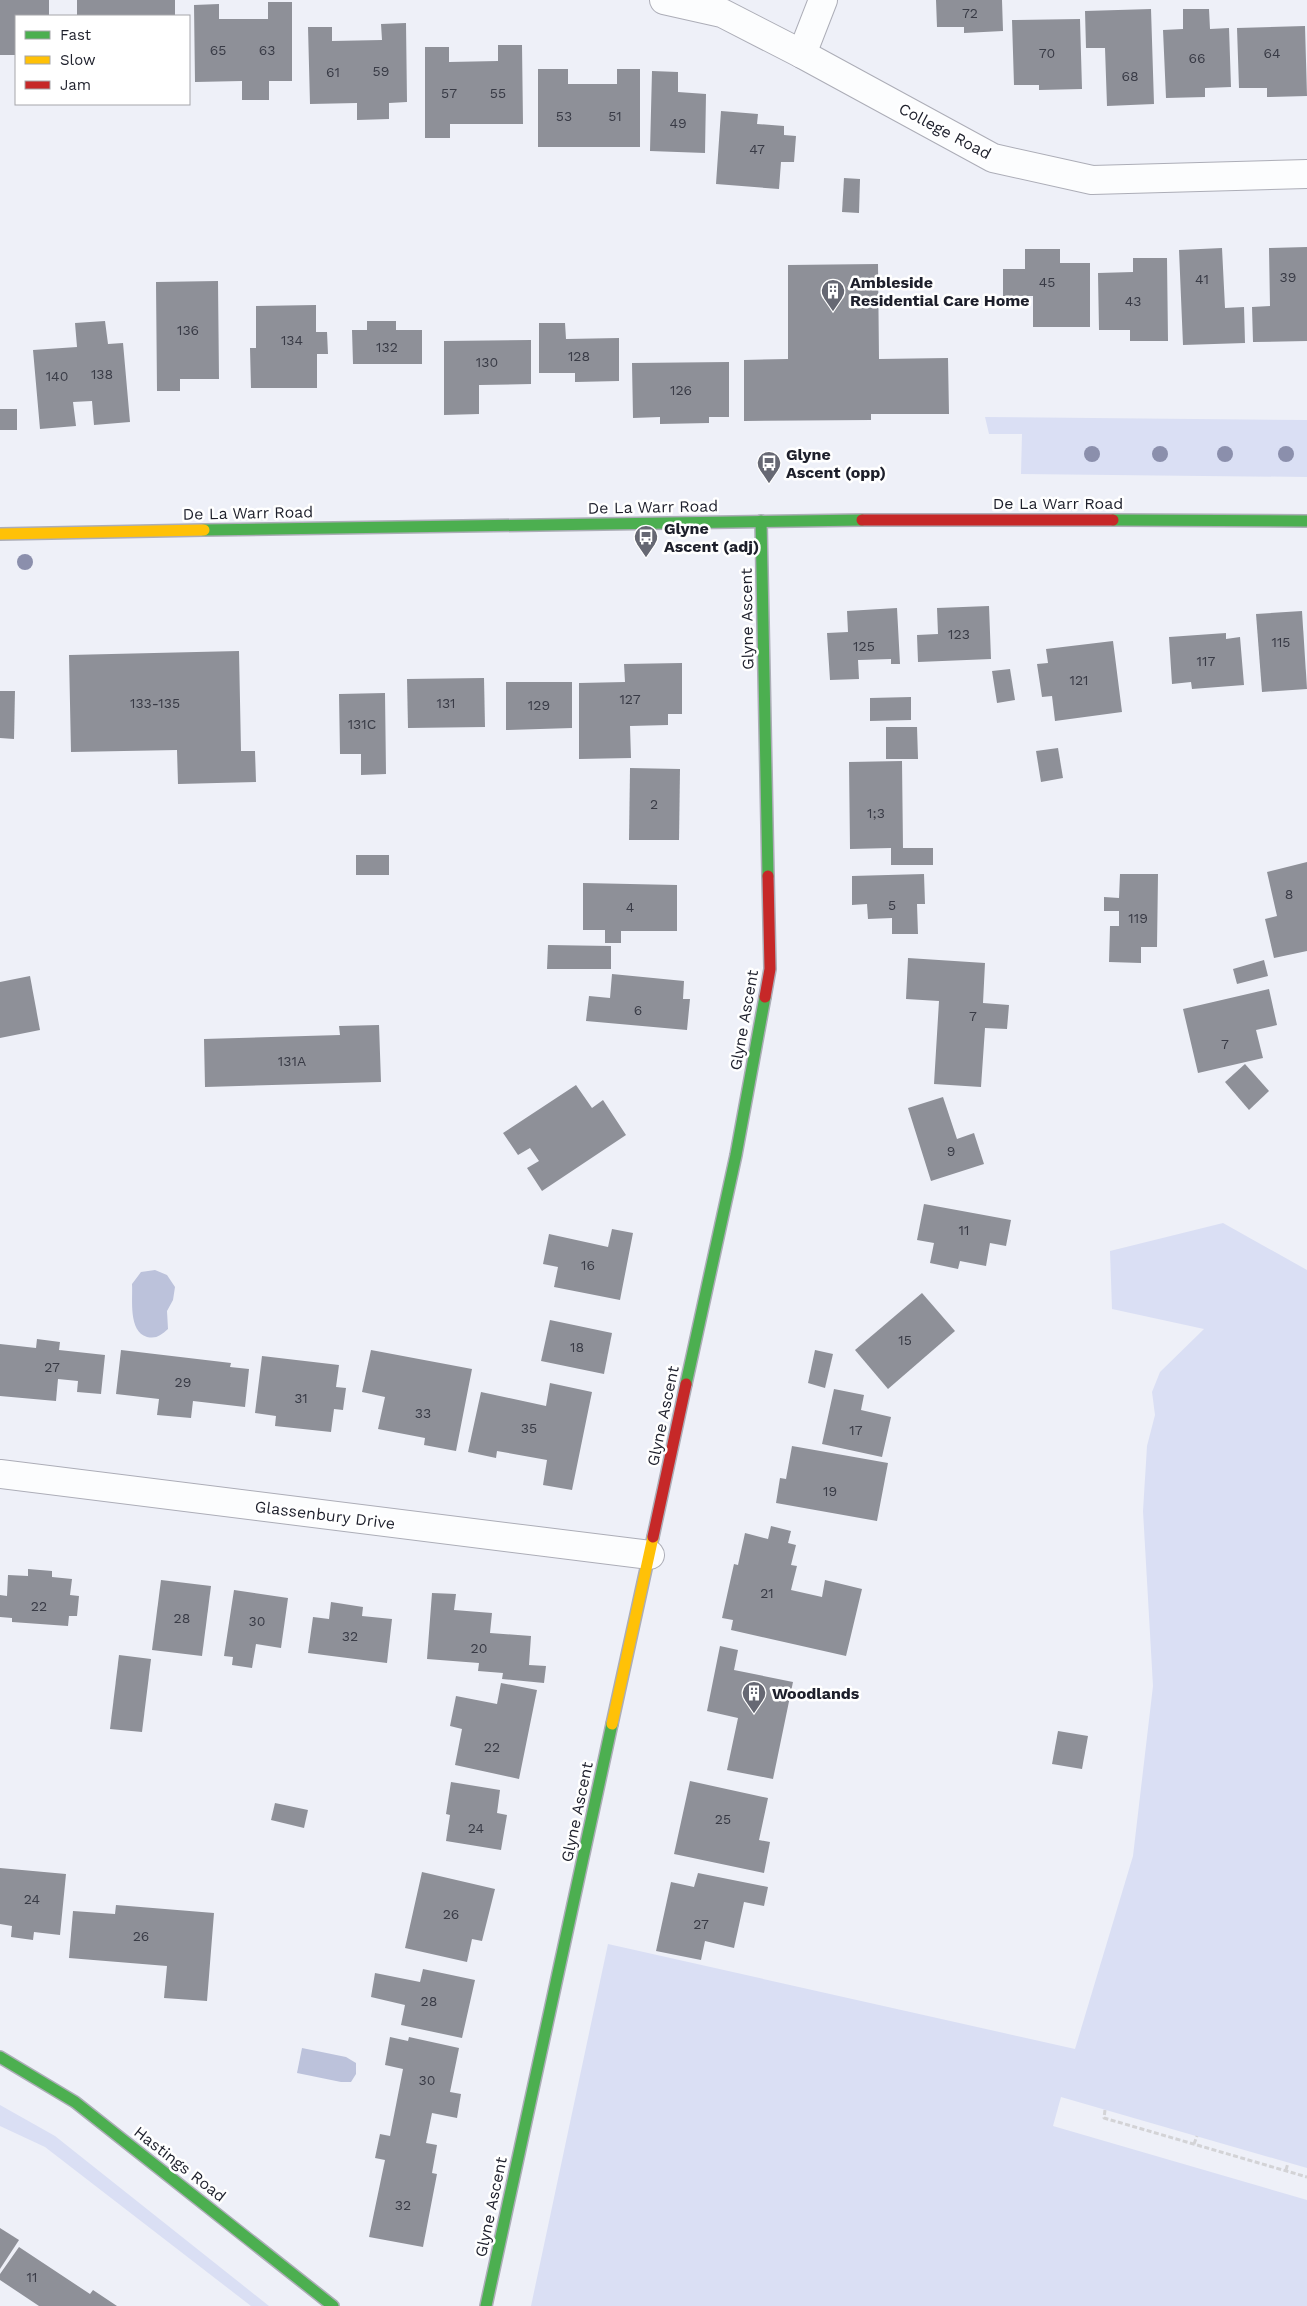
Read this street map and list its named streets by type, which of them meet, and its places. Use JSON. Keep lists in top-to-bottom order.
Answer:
{
  "streets": {
    "main road": ["De La Warr Road", "Glyne Ascent", "Hastings Road"],
    "street": ["College Road", "Glassenbury Drive"]
  },
  "crossings": [
    ["De La Warr Road", "Glyne Ascent"],
    ["Glyne Ascent", "Glassenbury Drive"]
  ],
  "places": {
    "building": ["Ambleside Residential Care Home", "Woodlands"],
    "bus stop": ["Glyne Ascent (opp)", "Glyne Ascent (adj)"]
  },
  "house_numbers": [
    "72",
    "65",
    "63",
    "70",
    "64",
    "66",
    "59",
    "61",
    "68",
    "57",
    "55",
    "53",
    "51",
    "49",
    "47",
    "39",
    "41",
    "45",
    "43",
    "136",
    "134",
    "132",
    "128",
    "130",
    "138",
    "140",
    "126",
    "123",
    "115",
    "125",
    "117",
    "121",
    "127",
    "133-135",
    "131",
    "129",
    "131C",
    "2",
    "1;3",
    "8",
    "5",
    "4",
    "119",
    "6",
    "7",
    "7",
    "131A",
    "9",
    "11",
    "16",
    "15",
    "18",
    "27",
    "29",
    "31",
    "33",
    "35",
    "17",
    "19",
    "21",
    "22",
    "28",
    "30",
    "32",
    "20",
    "22",
    "25",
    "24",
    "24",
    "26",
    "27",
    "26",
    "28",
    "30",
    "32",
    "11"
  ],
  "legend": ["Fast", "Slow", "Jam"]
}
